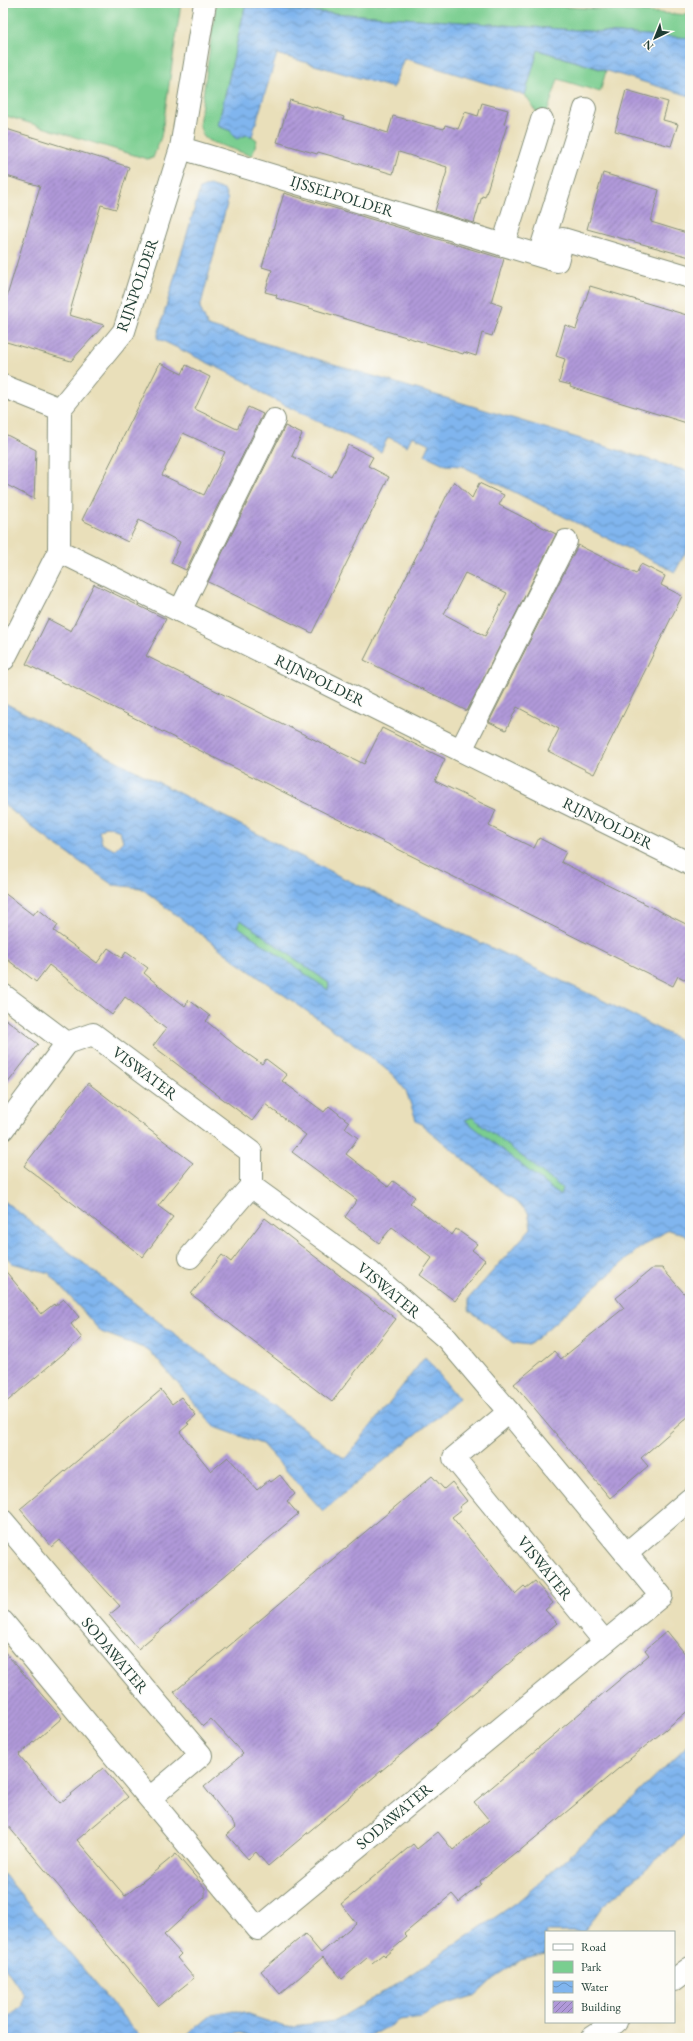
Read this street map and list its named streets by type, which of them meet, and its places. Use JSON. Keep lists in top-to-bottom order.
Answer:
{
  "streets": {
    "street": [
      "IJSSELPOLDER",
      "RIJNPOLDER",
      "VISWATER",
      "SODAWATER"
    ]
  },
  "crossings": [
    ["IJSSELPOLDER", "RIJNPOLDER"],
    ["VISWATER", "SODAWATER"]
  ],
  "legend": [
    "Road",
    "Park",
    "Water",
    "Building"
  ],
  "north": "bottom left"
}
